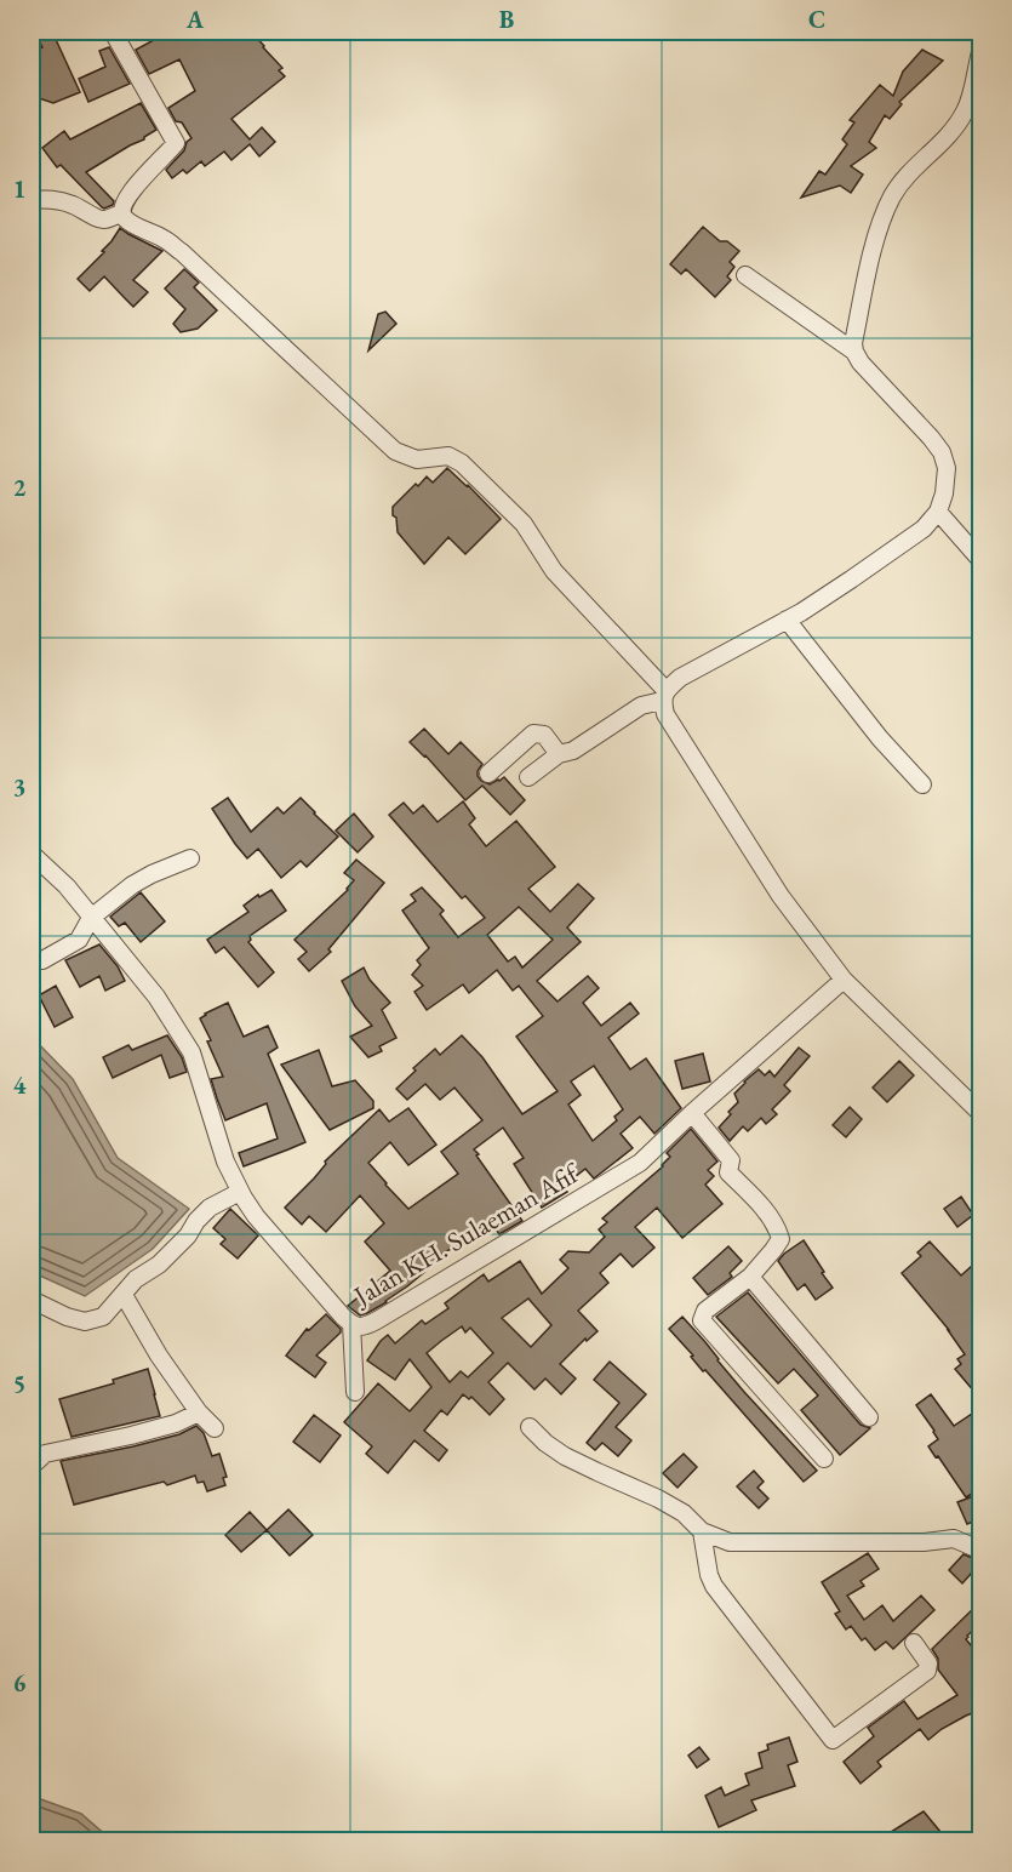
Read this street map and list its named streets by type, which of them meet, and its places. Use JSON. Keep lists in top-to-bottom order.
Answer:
{
  "streets": {
    "street": ["Jalan KH. Sulaeman Afif"]
  },
  "grid": {
    "columns": ["A", "B", "C"],
    "rows": [
      "1",
      "2",
      "3",
      "4",
      "5",
      "6"
    ]
  }
}
